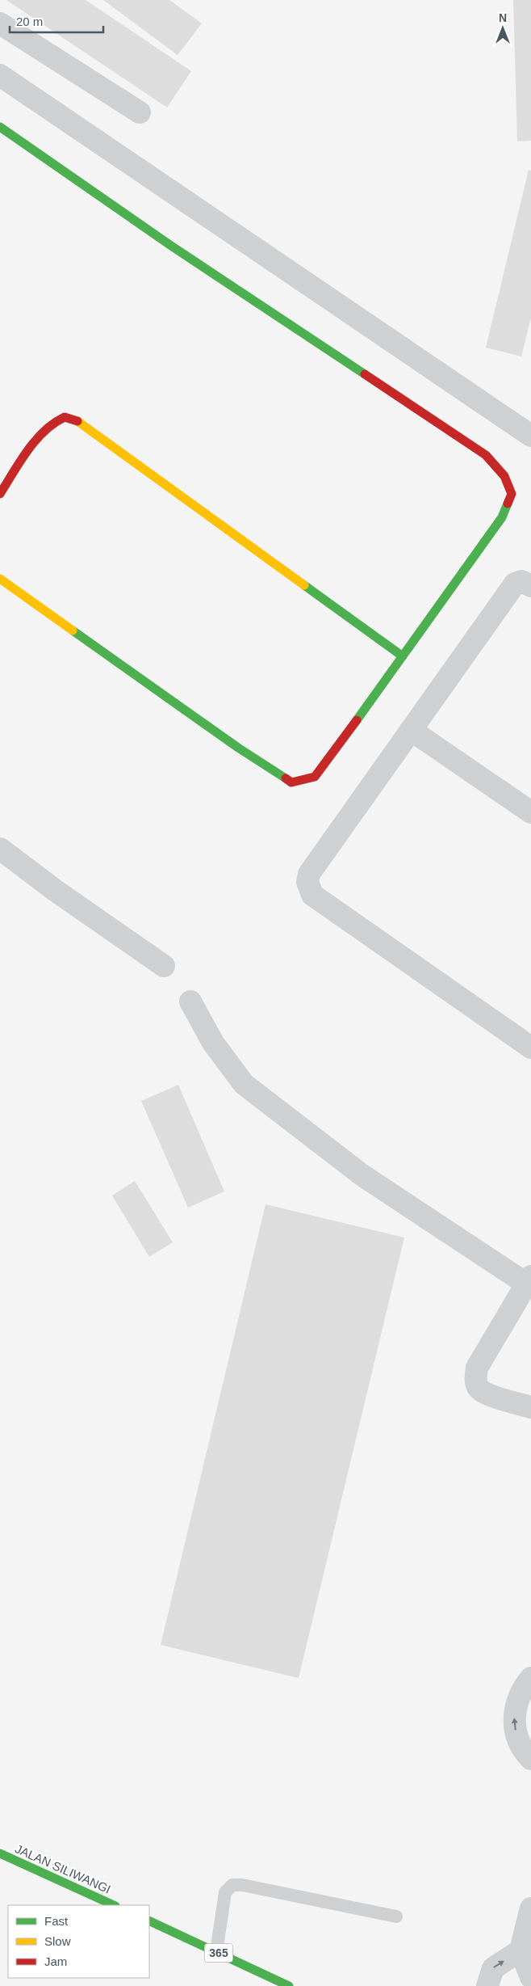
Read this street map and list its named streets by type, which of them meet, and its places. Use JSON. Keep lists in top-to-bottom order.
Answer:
{
  "streets": {
    "street": ["JALAN SILIWANGI", "365"]
  },
  "legend": ["Fast", "Slow", "Jam"],
  "scale_bar": "20 m",
  "north": "top"
}
